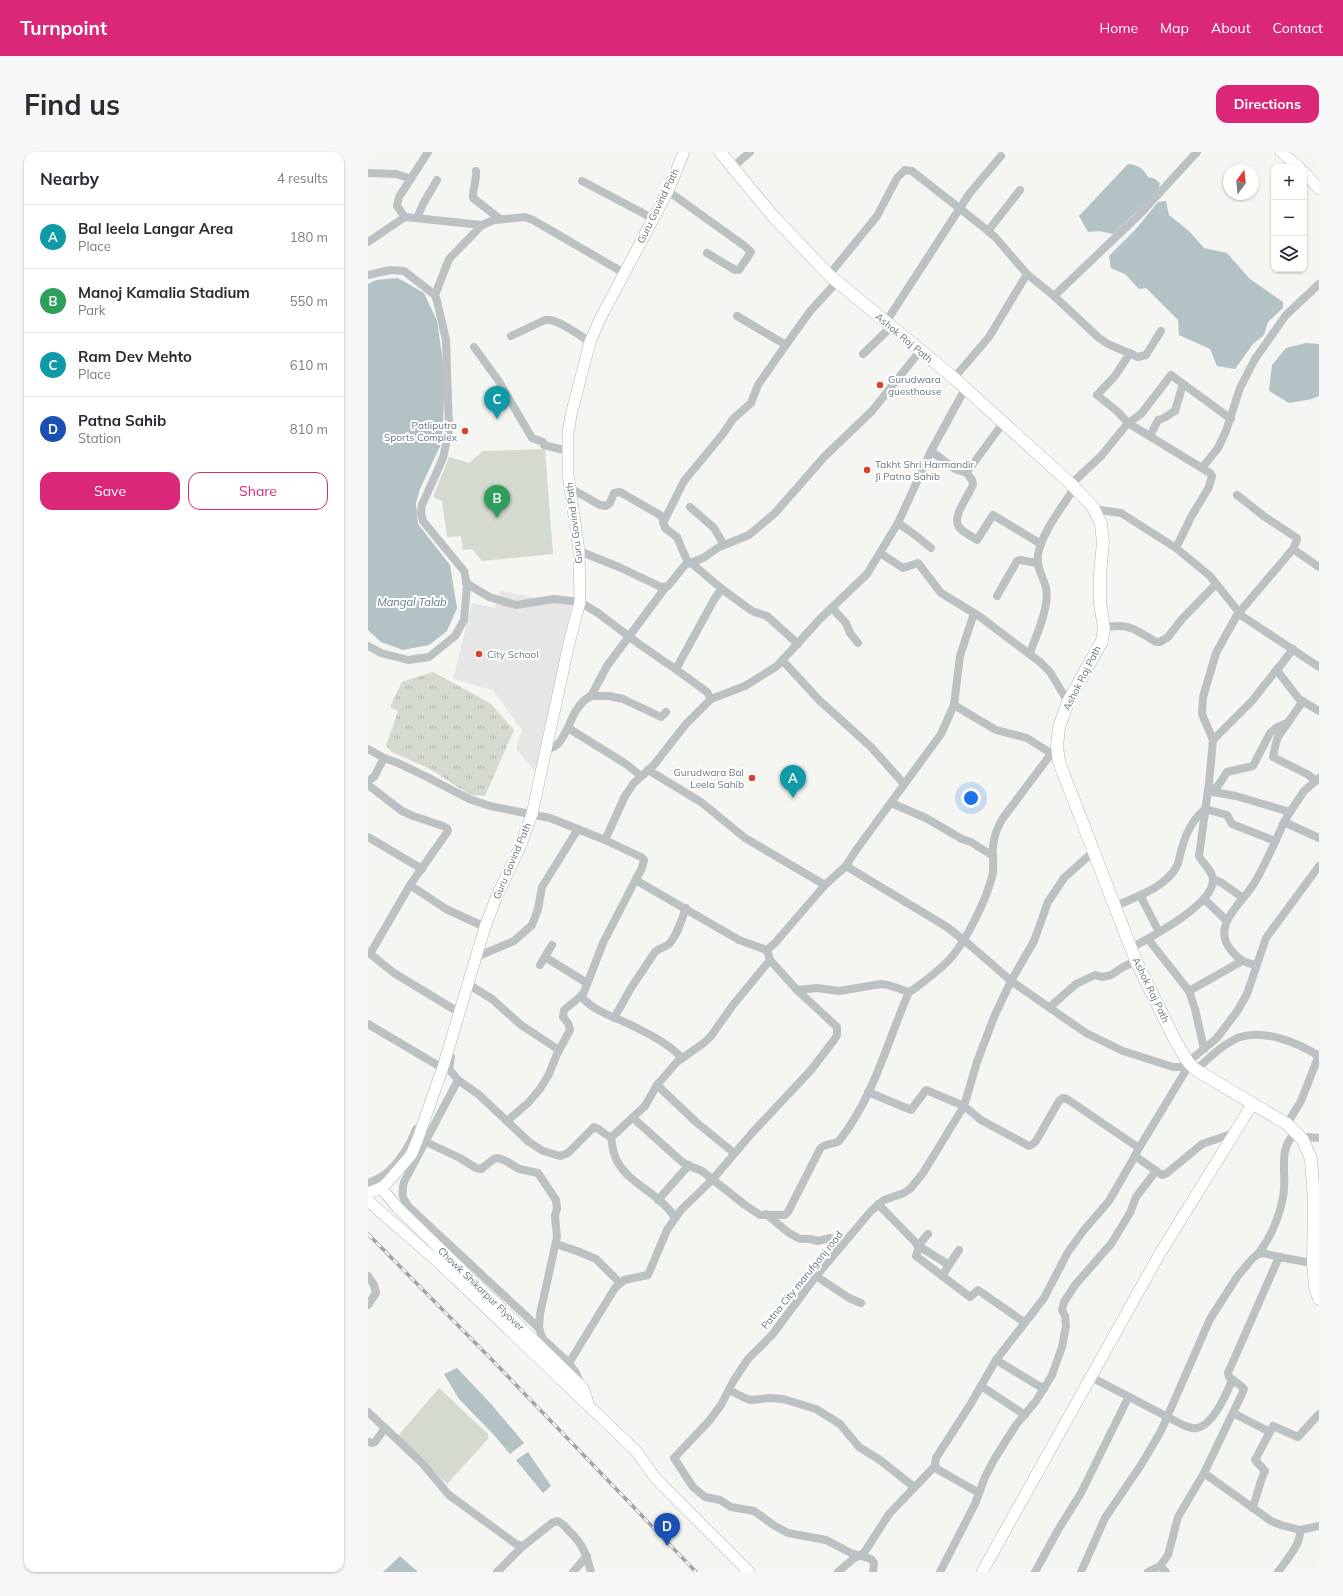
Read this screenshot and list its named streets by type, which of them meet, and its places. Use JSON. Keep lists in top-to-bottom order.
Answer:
{
  "streets": {
    "main road": ["Guru Govind Path", "Ashok Raj Path", "Chowk Shikarpur Flyover"],
    "street": ["Patna City marufganj road"]
  },
  "crossings": [
    ["Ashok Raj Path", "Patna City marufganj road"]
  ],
  "water": ["Mangal Talab"],
  "places": [
    "Gurudwara guesthouse",
    "Patliputra Sports Complex",
    "Takht Shri Harmandir Ji Patna Sahib",
    "City School",
    "Gurudwara Bal Leela Sahib"
  ],
  "north": "top",
  "page": {
    "header": "Turnpoint",
    "nav": [
      "Home",
      "Map",
      "About",
      "Contact"
    ],
    "buttons": [
      "Directions",
      ["Save", "Share"]
    ],
    "title": "Find us",
    "heading": ["Nearby", "4 results"],
    "map_buttons": ["+", "−"],
    "list": [
      {
        "mark": "A",
        "name": "Bal leela Langar Area",
        "note": "Place",
        "value": "180 m"
      },
      {
        "mark": "B",
        "name": "Manoj Kamalia Stadium",
        "note": "Park",
        "value": "550 m"
      },
      {
        "mark": "C",
        "name": "Ram Dev Mehto",
        "note": "Place",
        "value": "610 m"
      },
      {
        "mark": "D",
        "name": "Patna Sahib",
        "note": "Station",
        "value": "810 m"
      }
    ],
    "pins": [
      "C",
      "B",
      "A",
      "D"
    ]
  }
}
